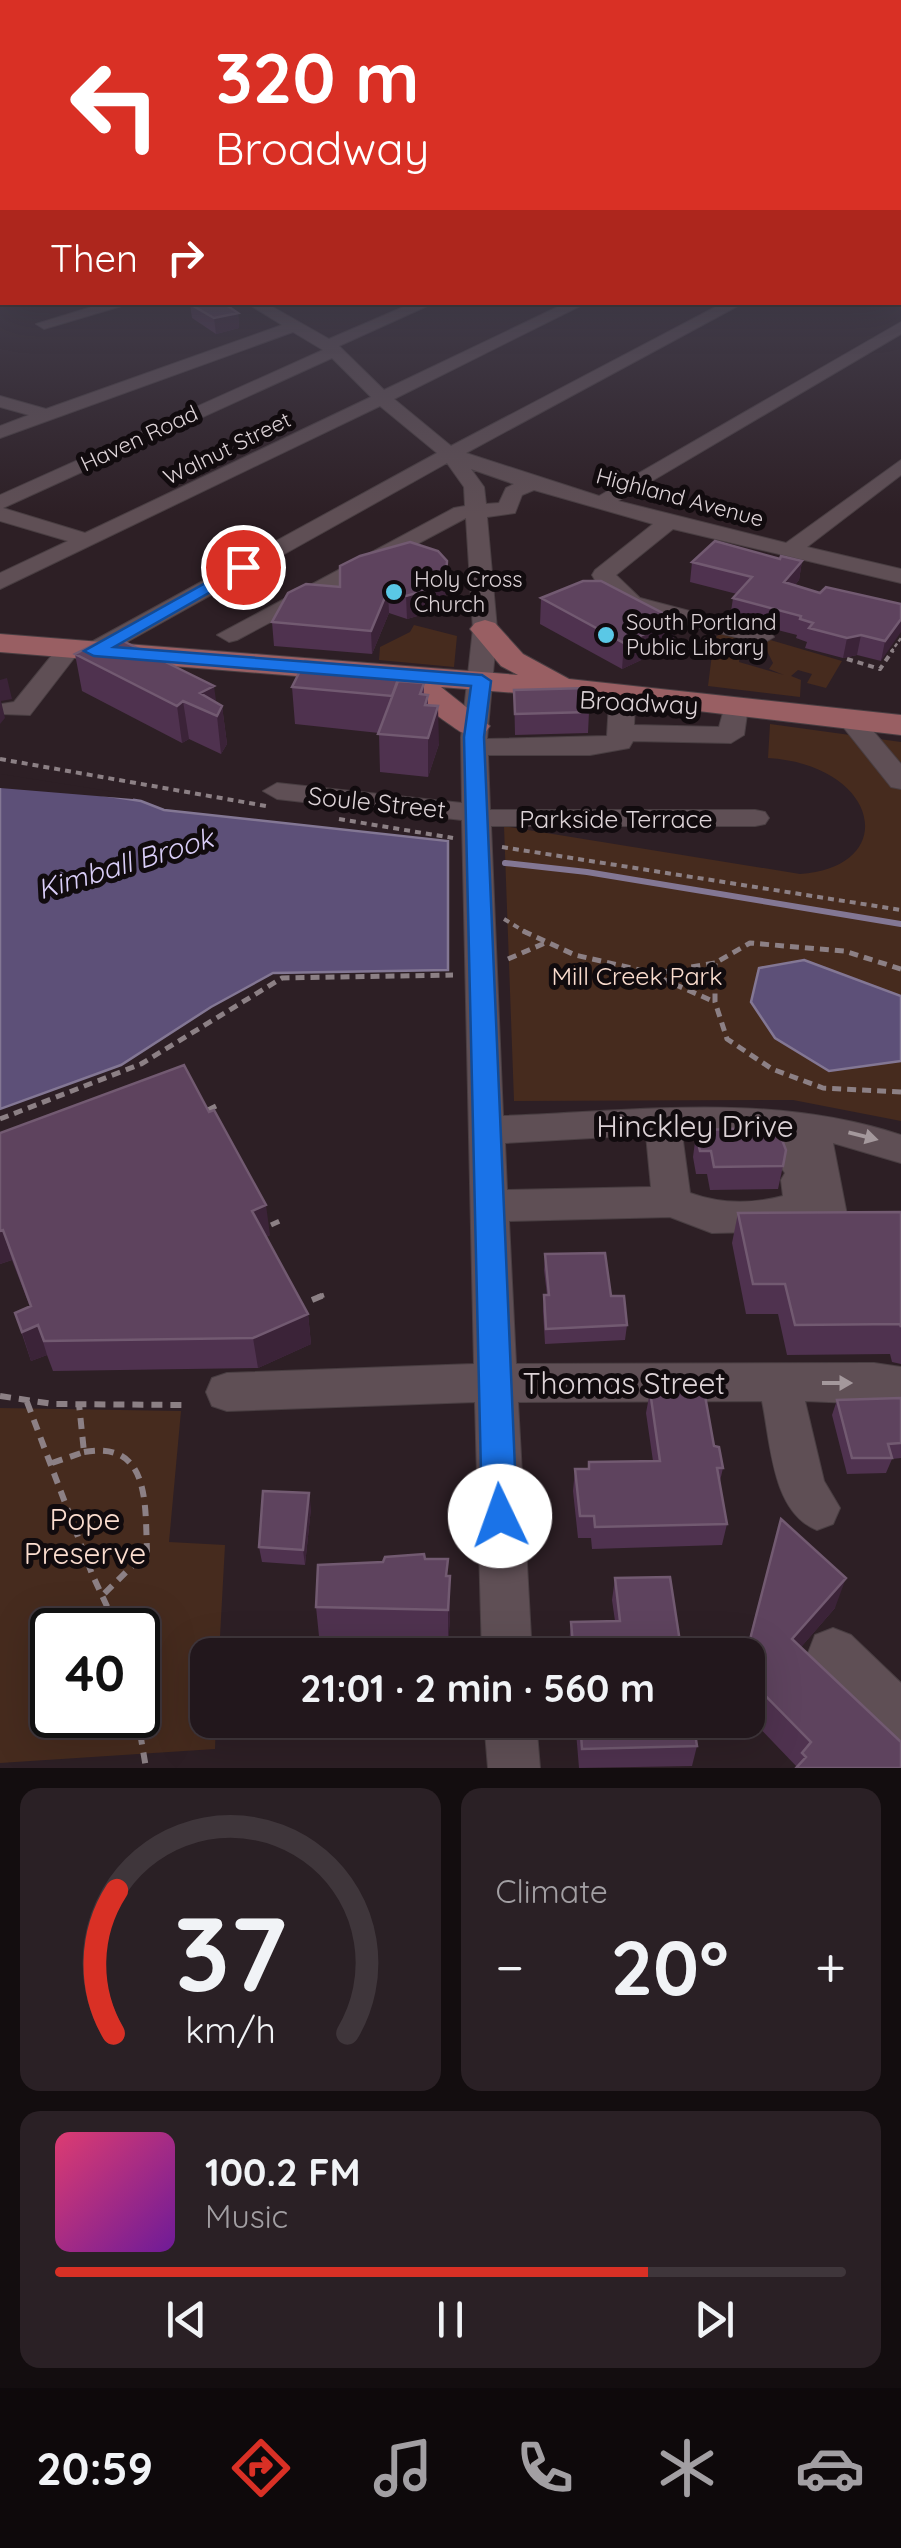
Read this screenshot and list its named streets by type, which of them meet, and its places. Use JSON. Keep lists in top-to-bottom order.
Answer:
{
  "streets": {
    "main road": ["Broadway"],
    "street": [
      "Haven Road",
      "Walnut Street",
      "Highland Avenue",
      "Soule Street",
      "Parkside Terrace",
      "Hinckley Drive",
      "Thomas Street"
    ]
  },
  "crossings": [
    ["Soule Street", "Parkside Terrace"]
  ],
  "water": ["Kimball Brook"],
  "parks": ["Mill Creek Park", "Pope Preserve"],
  "places": ["Holy Cross Church", "South Portland Public Library"],
  "page": {
    "turn": ["320 m", "Broadway"],
    "then": "Then",
    "limit": "40",
    "trip": "21:01 · 2 min · 560 m",
    "tile": "Climate",
    "heat": ["−", "20°", "+"],
    "song": ["100.2 FM", "Music"],
    "tabs": "20:59",
    "gauge": ["37", "km/h"]
  }
}
